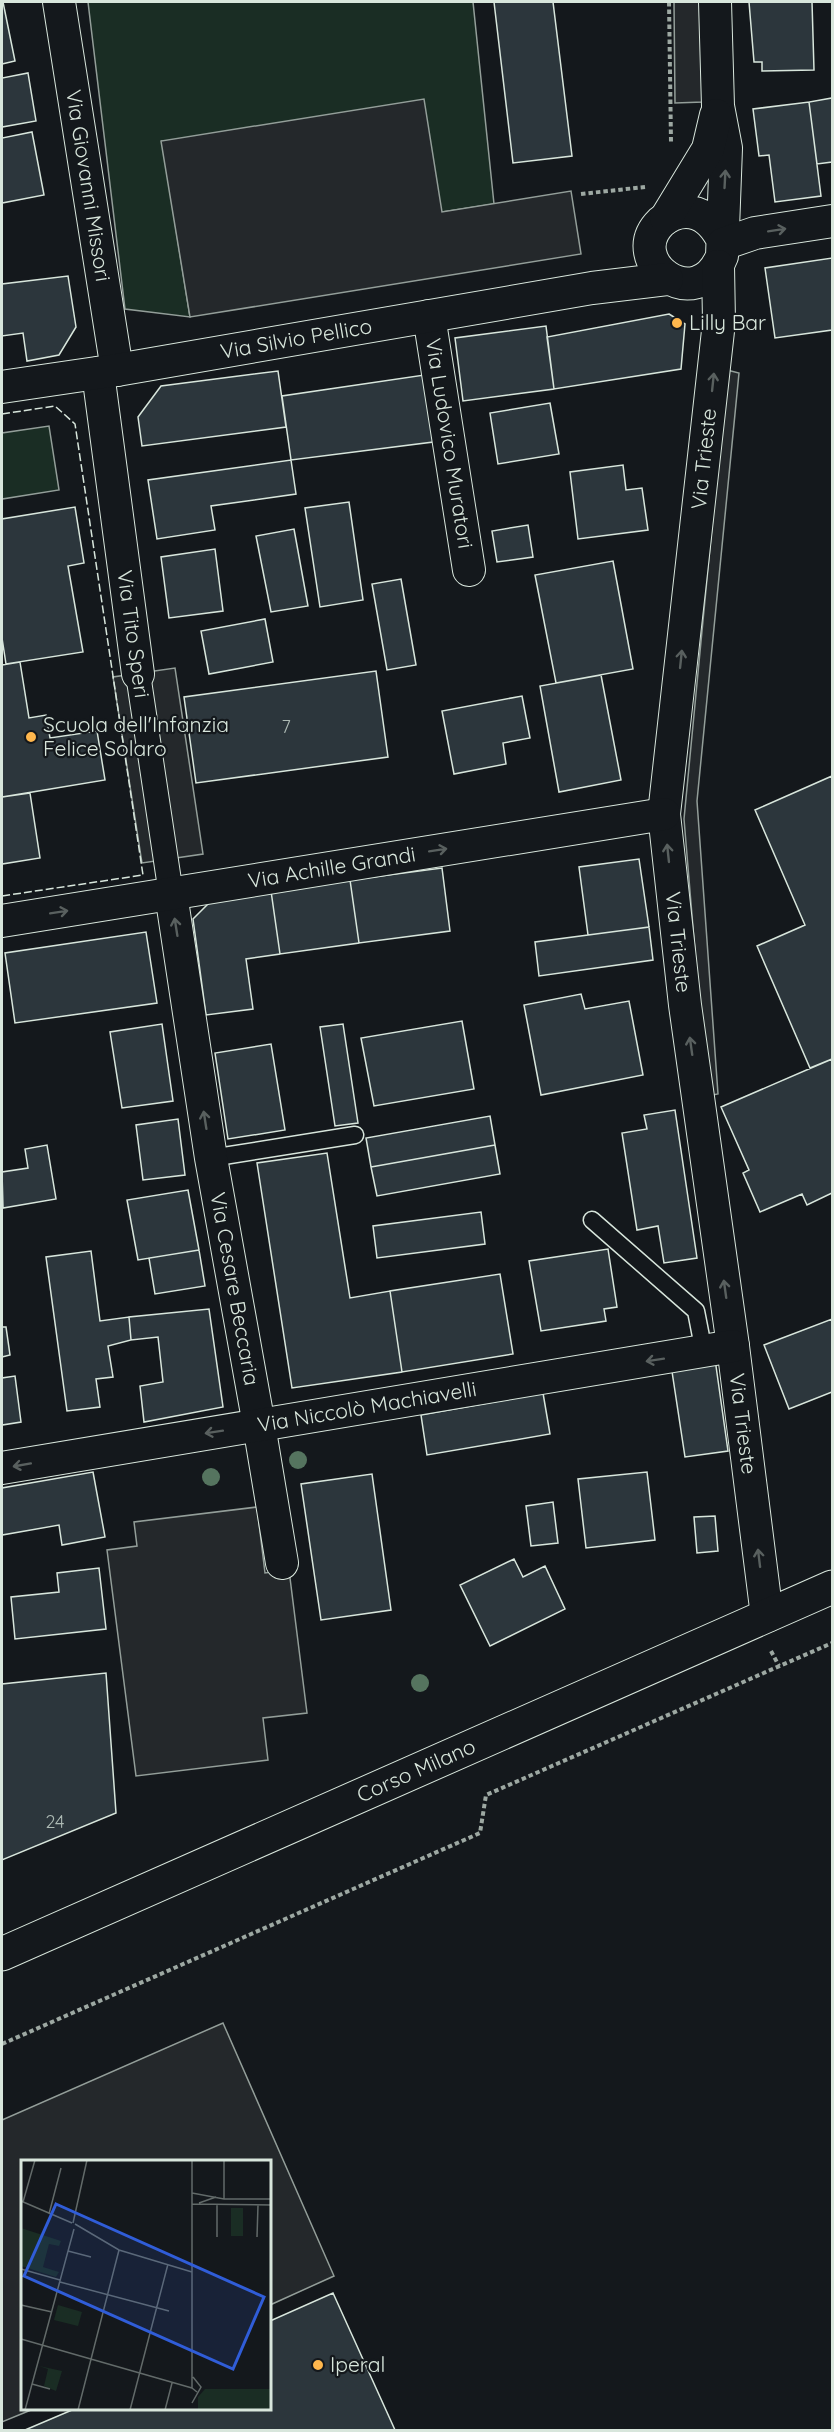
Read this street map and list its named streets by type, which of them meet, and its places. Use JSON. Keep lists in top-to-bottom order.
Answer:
{
  "streets": {
    "main road": ["Corso Milano"],
    "street": [
      "Via Giovanni Missori",
      "Via Silvio Pellico",
      "Via Ludovico Muratori",
      "Via Trieste",
      "Via Tito Speri",
      "Via Achille Grandi",
      "Via Cesare Beccaria",
      "Via Niccolò Machiavelli"
    ]
  },
  "crossings": [
    ["Via Giovanni Missori", "Via Silvio Pellico"],
    ["Via Giovanni Missori", "Via Tito Speri"],
    ["Via Silvio Pellico", "Via Ludovico Muratori"],
    ["Via Silvio Pellico", "Via Trieste"],
    ["Via Silvio Pellico", "Via Tito Speri"],
    ["Via Trieste", "Via Achille Grandi"],
    ["Via Trieste", "Via Niccolò Machiavelli"],
    ["Via Trieste", "Corso Milano"],
    ["Via Tito Speri", "Via Achille Grandi"],
    ["Via Tito Speri", "Via Cesare Beccaria"],
    ["Via Achille Grandi", "Via Cesare Beccaria"],
    ["Via Cesare Beccaria", "Via Niccolò Machiavelli"]
  ],
  "one_way": [
    "Via Trieste",
    "Via Achille Grandi",
    "Via Cesare Beccaria",
    "Via Niccolò Machiavelli"
  ],
  "places": ["Lilly Bar", "Scuola dell'Infanzia Felice Solaro", "Iperal"],
  "house_numbers": ["7", "24"]
}
